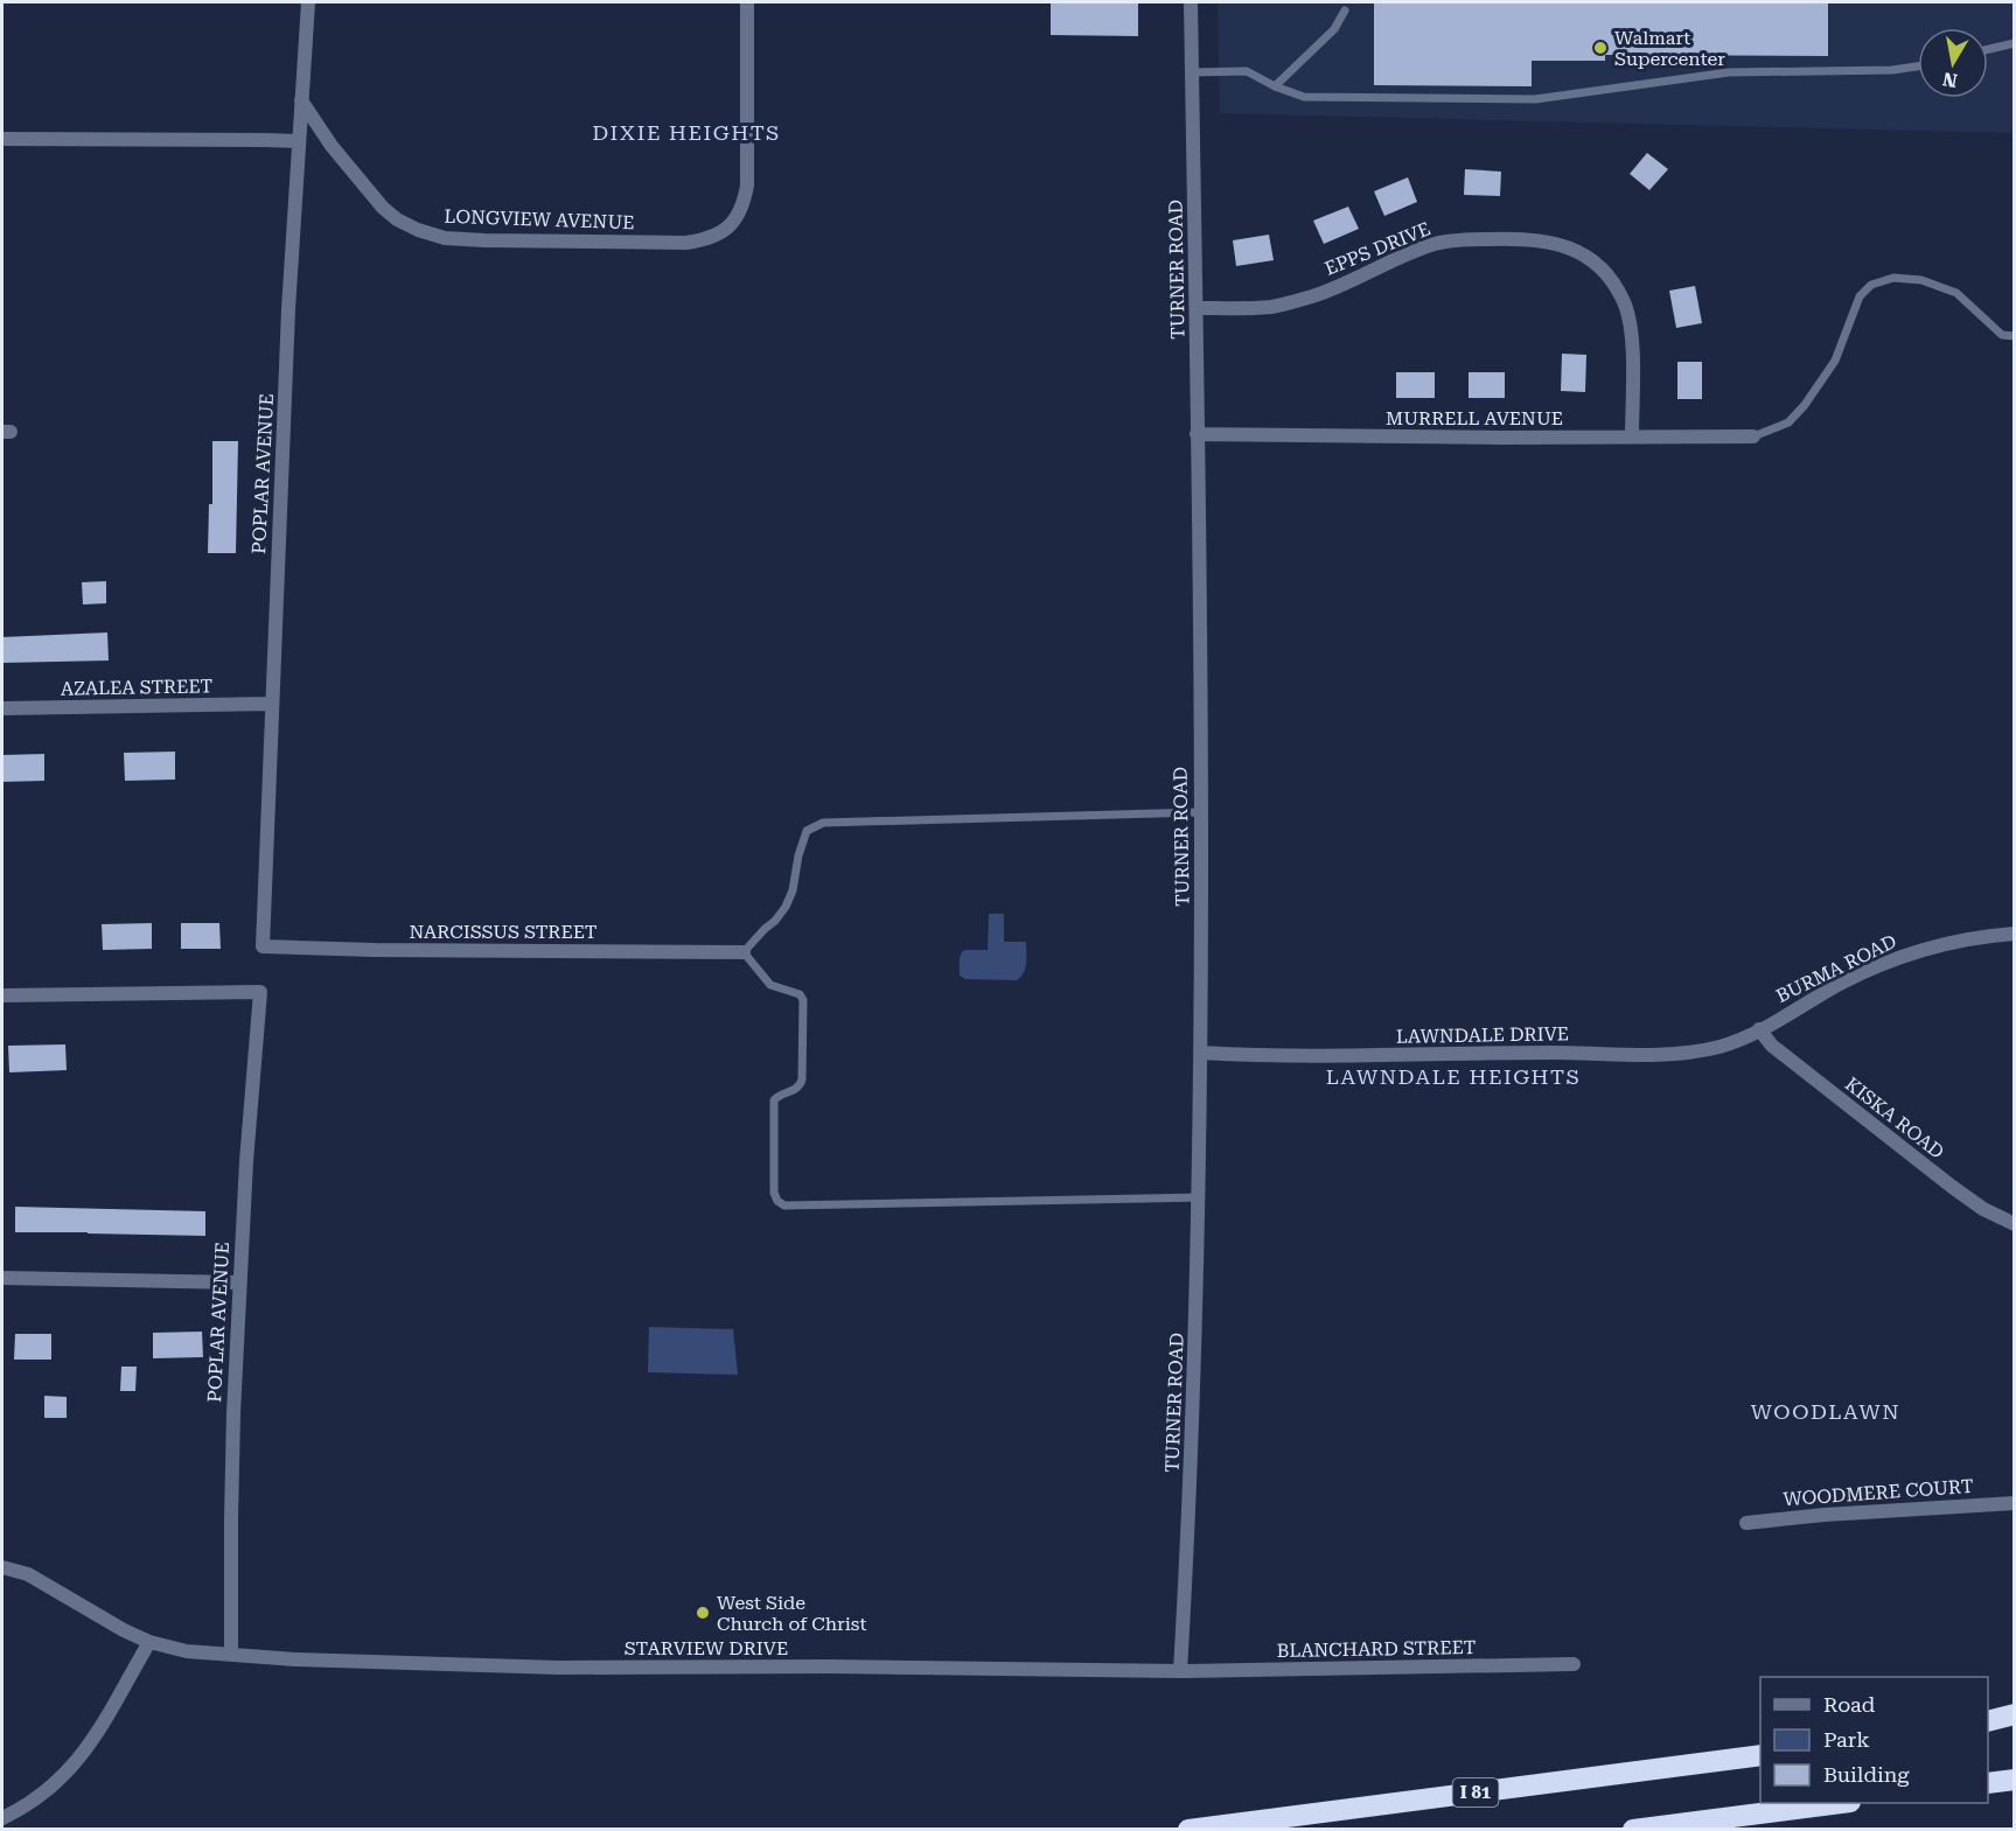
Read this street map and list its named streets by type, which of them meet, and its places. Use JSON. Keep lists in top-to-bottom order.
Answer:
{
  "streets": {
    "highway": ["I 81"],
    "street": [
      "LONGVIEW AVENUE",
      "EPPS DRIVE",
      "TURNER ROAD",
      "MURRELL AVENUE",
      "POPLAR AVENUE",
      "AZALEA STREET",
      "NARCISSUS STREET",
      "BURMA ROAD",
      "LAWNDALE DRIVE",
      "KISKA ROAD",
      "WOODMERE COURT",
      "STARVIEW DRIVE",
      "BLANCHARD STREET"
    ]
  },
  "crossings": [
    ["LONGVIEW AVENUE", "POPLAR AVENUE"],
    ["EPPS DRIVE", "TURNER ROAD"],
    ["EPPS DRIVE", "MURRELL AVENUE"],
    ["TURNER ROAD", "MURRELL AVENUE"],
    ["TURNER ROAD", "LAWNDALE DRIVE"],
    ["TURNER ROAD", "STARVIEW DRIVE"],
    ["TURNER ROAD", "BLANCHARD STREET"],
    ["POPLAR AVENUE", "AZALEA STREET"],
    ["POPLAR AVENUE", "NARCISSUS STREET"],
    ["POPLAR AVENUE", "STARVIEW DRIVE"],
    ["BURMA ROAD", "LAWNDALE DRIVE"],
    ["BURMA ROAD", "KISKA ROAD"],
    ["LAWNDALE DRIVE", "KISKA ROAD"],
    ["STARVIEW DRIVE", "BLANCHARD STREET"]
  ],
  "districts": ["DIXIE HEIGHTS", "LAWNDALE HEIGHTS", "WOODLAWN"],
  "places": ["Walmart Supercenter", "West Side Church of Christ"],
  "legend": ["Road", "Park", "Building"],
  "north": "bottom"
}
